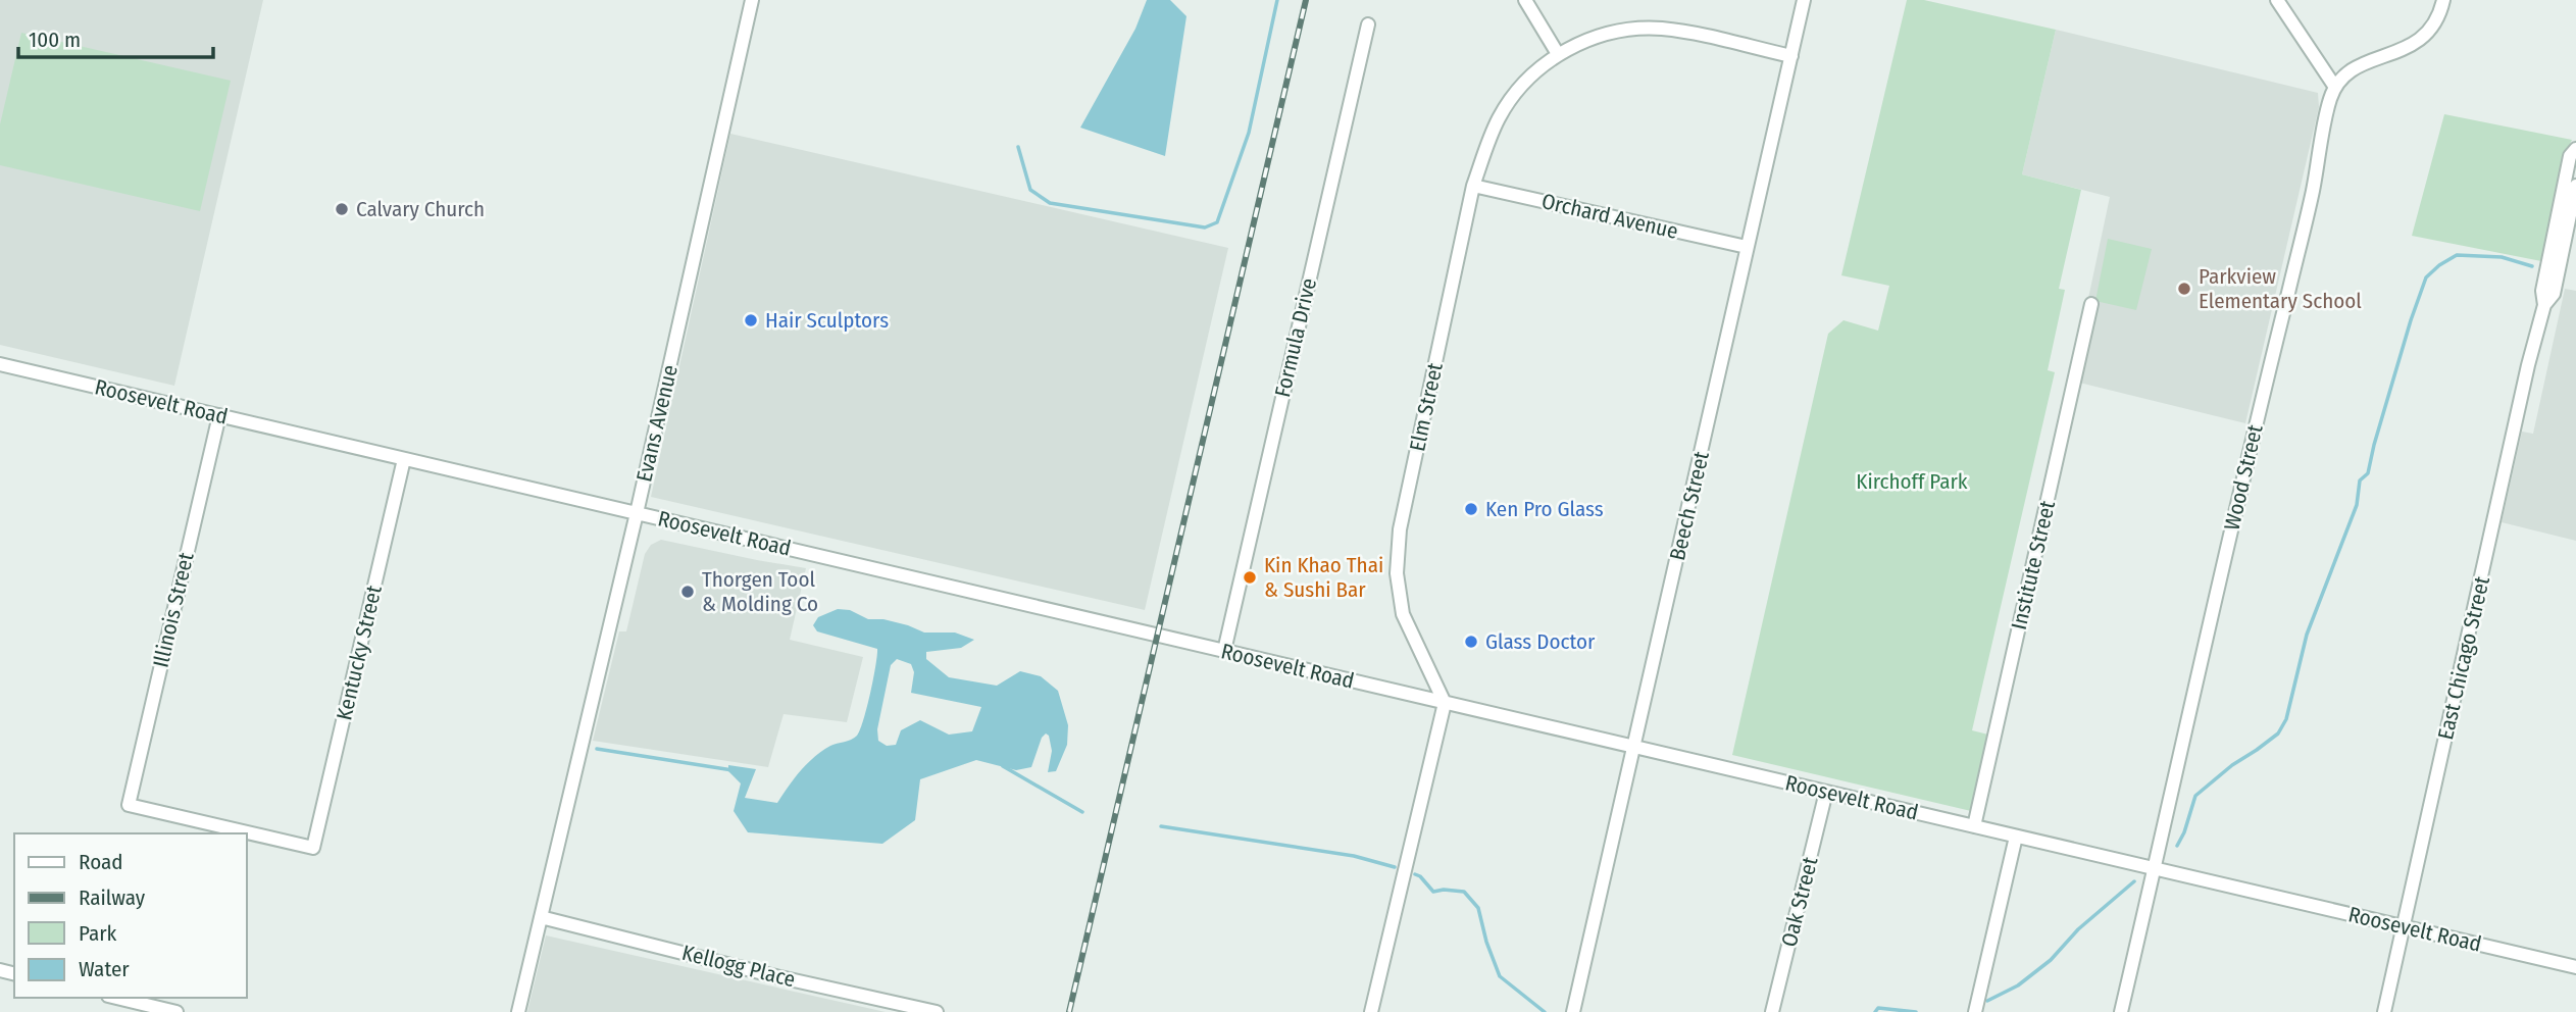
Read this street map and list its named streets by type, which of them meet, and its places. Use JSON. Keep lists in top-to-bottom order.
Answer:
{
  "streets": {
    "street": [
      "Orchard Avenue",
      "Formula Drive",
      "Roosevelt Road",
      "Elm Street",
      "Evans Avenue",
      "Wood Street",
      "Beech Street",
      "Institute Street",
      "Illinois Street",
      "Kentucky Street",
      "East Chicago Street",
      "Oak Street",
      "Kellogg Place"
    ]
  },
  "crossings": [
    ["Orchard Avenue", "Elm Street"],
    ["Orchard Avenue", "Beech Street"],
    ["Formula Drive", "Roosevelt Road"],
    ["Roosevelt Road", "Elm Street"],
    ["Roosevelt Road", "Evans Avenue"],
    ["Roosevelt Road", "Wood Street"],
    ["Roosevelt Road", "Beech Street"],
    ["Roosevelt Road", "Institute Street"],
    ["Roosevelt Road", "Illinois Street"],
    ["Roosevelt Road", "Kentucky Street"],
    ["Roosevelt Road", "East Chicago Street"],
    ["Roosevelt Road", "Oak Street"],
    ["Elm Street", "Beech Street"],
    ["Evans Avenue", "Kellogg Place"],
    ["Illinois Street", "Kentucky Street"]
  ],
  "parks": ["Kirchoff Park"],
  "places": [
    "Calvary Church",
    "Parkview Elementary School",
    "Hair Sculptors",
    "Ken Pro Glass",
    "Kin Khao Thai & Sushi Bar",
    "Thorgen Tool & Molding Co",
    "Glass Doctor"
  ],
  "legend": [
    "Road",
    "Railway",
    "Park",
    "Water"
  ],
  "scale_bar": "100 m"
}
